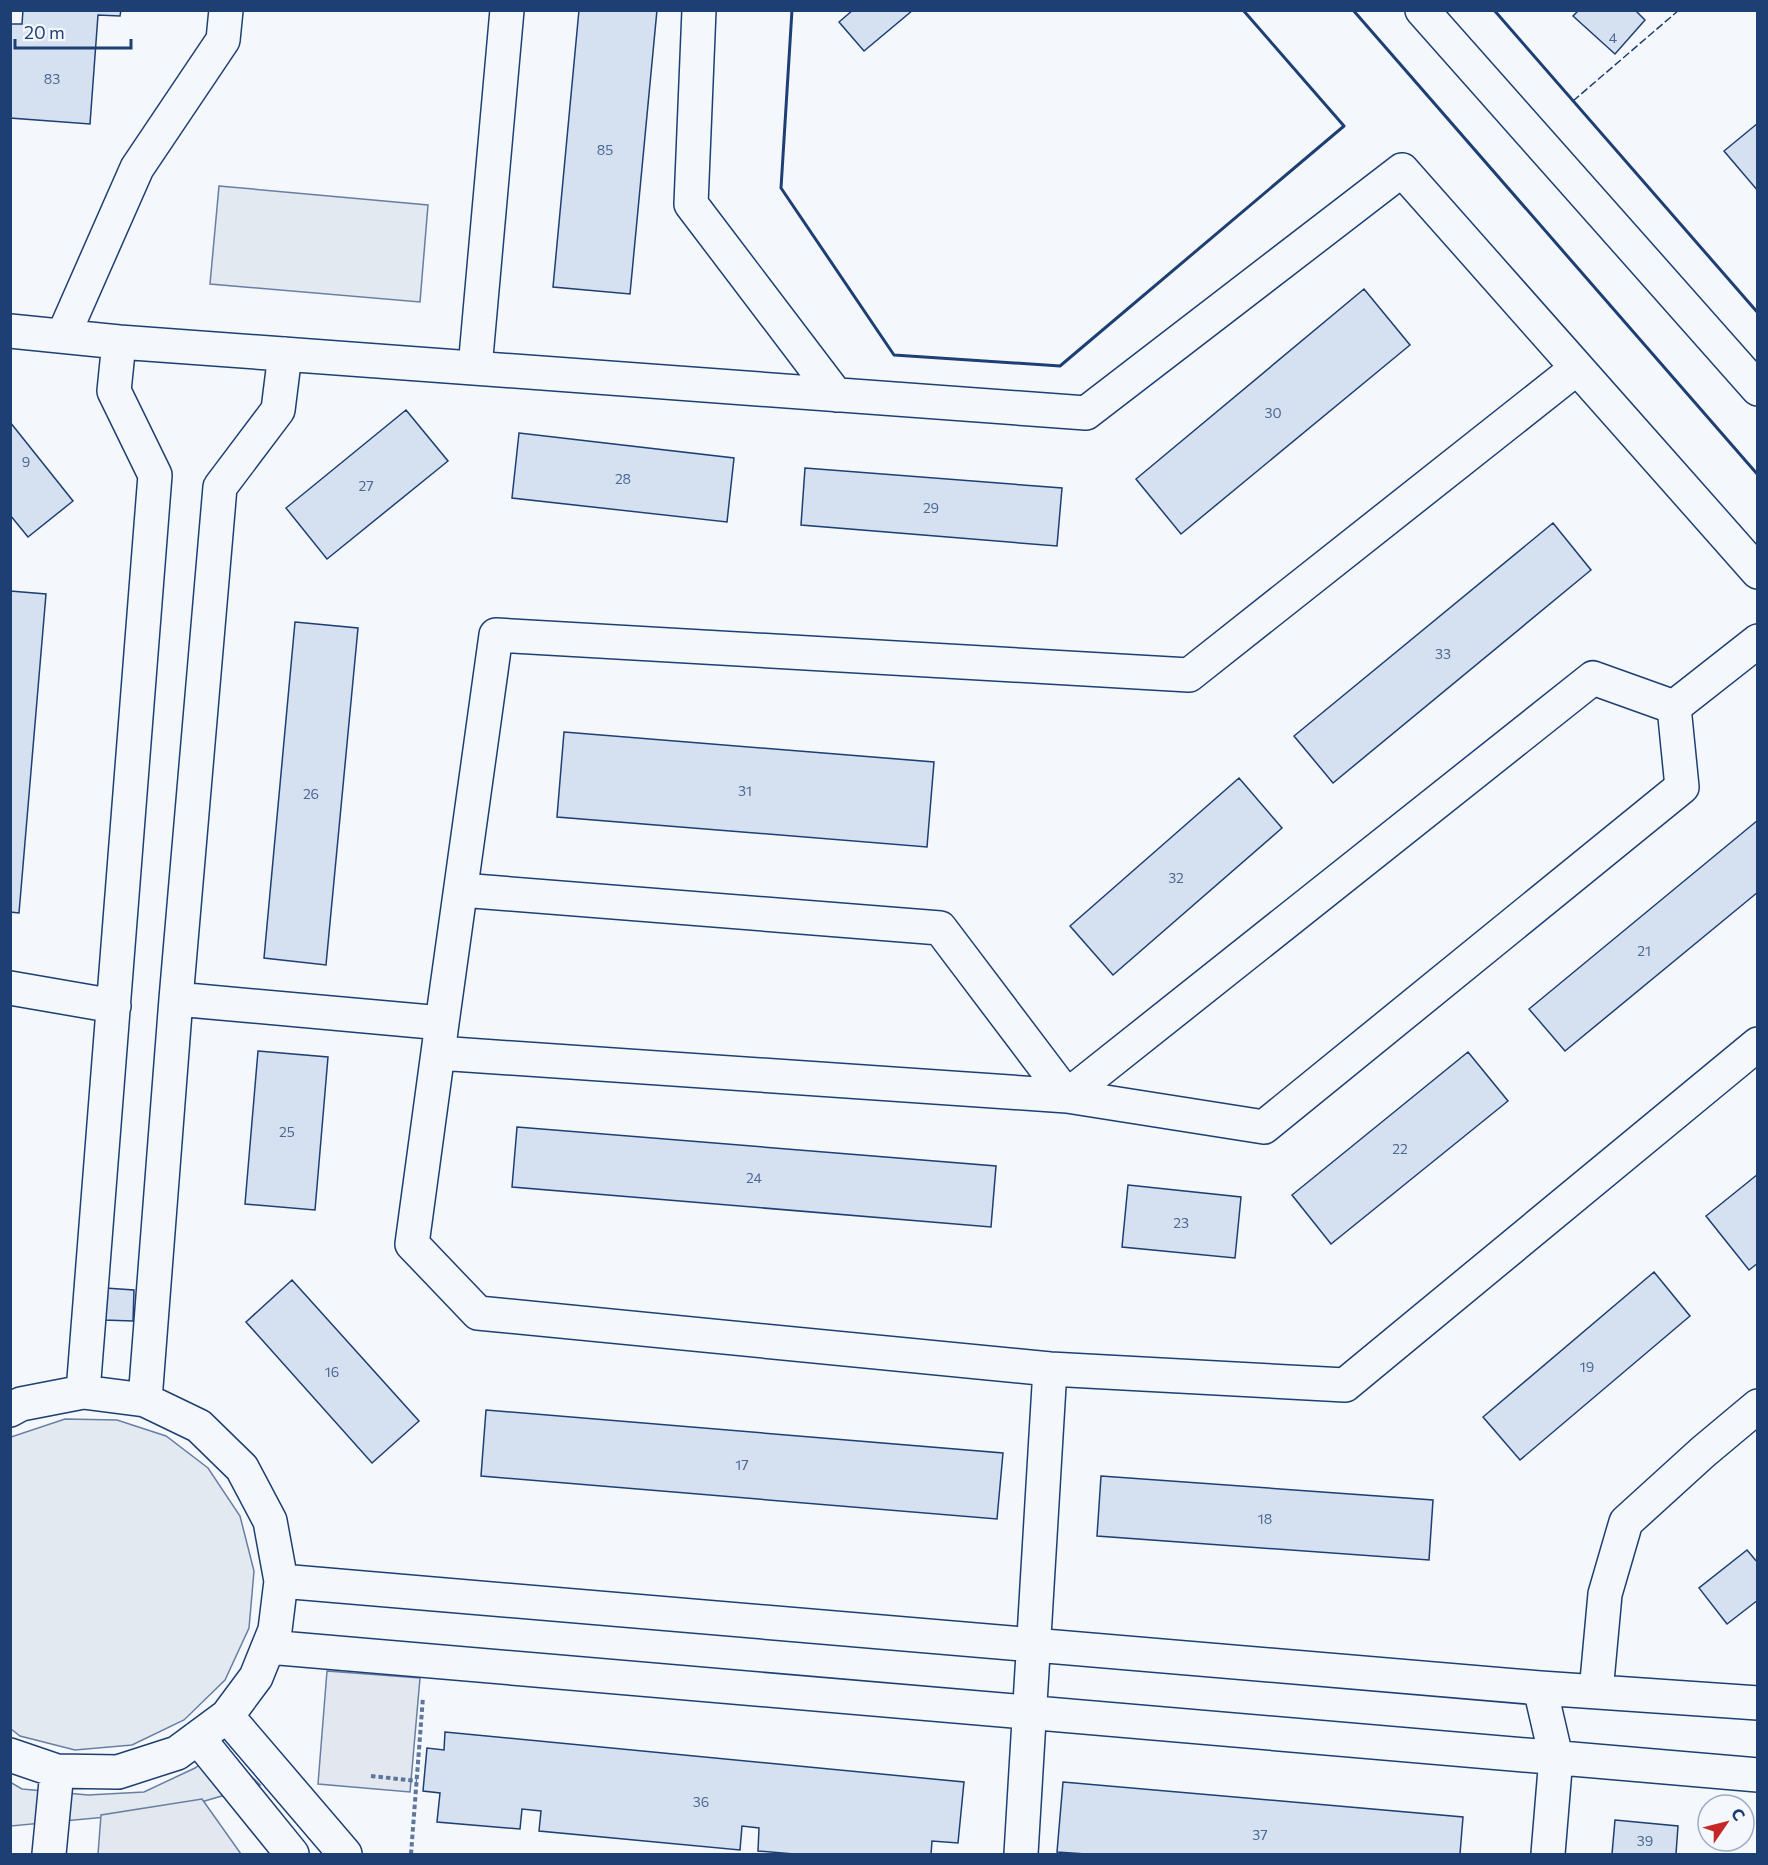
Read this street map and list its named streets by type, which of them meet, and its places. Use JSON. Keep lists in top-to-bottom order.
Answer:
{
  "house_numbers": [
    "4",
    "83",
    "85",
    "30",
    "9",
    "28",
    "27",
    "29",
    "33",
    "31",
    "26",
    "32",
    "21",
    "25",
    "22",
    "24",
    "23",
    "19",
    "16",
    "17",
    "18",
    "36",
    "37",
    "39"
  ],
  "scale_bar": "20 m",
  "north": "top right"
}
